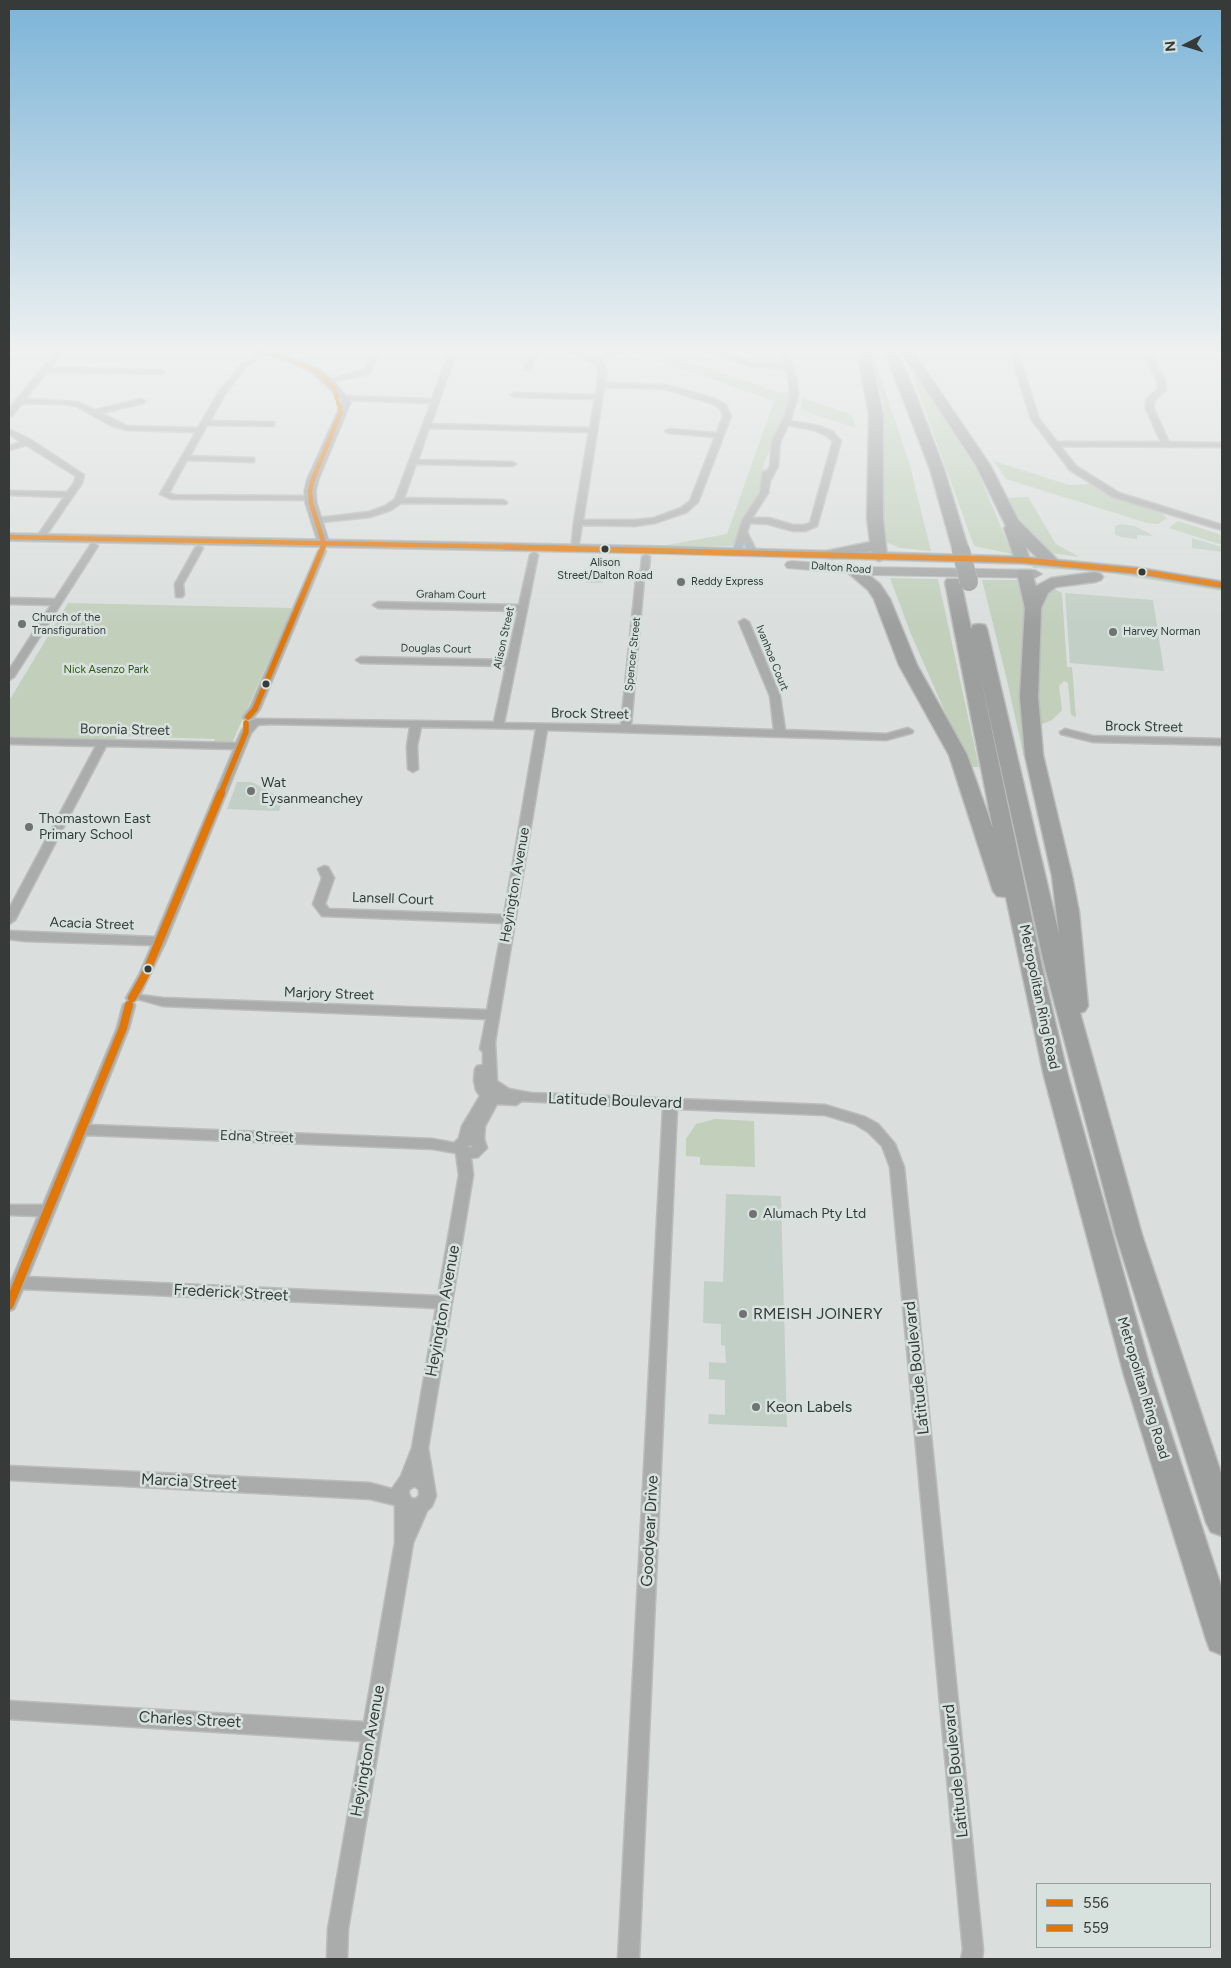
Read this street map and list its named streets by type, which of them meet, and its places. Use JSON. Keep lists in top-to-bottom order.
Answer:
{
  "streets": {
    "highway": ["Metropolitan Ring Road"],
    "main road": ["Dalton Road"],
    "street": [
      "Graham Court",
      "Alison Street",
      "Douglas Court",
      "Spencer Street",
      "Ivanhoe Court",
      "Brock Street",
      "Boronia Street",
      "Heyington Avenue",
      "Lansell Court",
      "Acacia Street",
      "Marjory Street",
      "Latitude Boulevard",
      "Edna Street",
      "Frederick Street",
      "Marcia Street",
      "Goodyear Drive",
      "Charles Street"
    ]
  },
  "crossings": [
    ["Dalton Road", "Alison Street"],
    ["Dalton Road", "Spencer Street"],
    ["Graham Court", "Alison Street"],
    ["Alison Street", "Douglas Court"],
    ["Alison Street", "Brock Street"],
    ["Spencer Street", "Brock Street"],
    ["Ivanhoe Court", "Brock Street"],
    ["Brock Street", "Heyington Avenue"],
    ["Heyington Avenue", "Lansell Court"],
    ["Heyington Avenue", "Marjory Street"],
    ["Heyington Avenue", "Latitude Boulevard"],
    ["Heyington Avenue", "Edna Street"],
    ["Heyington Avenue", "Frederick Street"],
    ["Heyington Avenue", "Marcia Street"],
    ["Heyington Avenue", "Charles Street"],
    ["Latitude Boulevard", "Goodyear Drive"]
  ],
  "parks": ["Nick Asenzo Park"],
  "places": [
    "Alison Street/Dalton Road",
    "Reddy Express",
    "Church of the Transfiguration",
    "Harvey Norman",
    "Wat Eysanmeanchey",
    "Thomastown East Primary School",
    "Alumach Pty Ltd",
    "RMEISH JOINERY",
    "Keon Labels"
  ],
  "lines": ["transit line 559", "transit line 556"],
  "legend": ["556", "559"],
  "north": "left"
}
